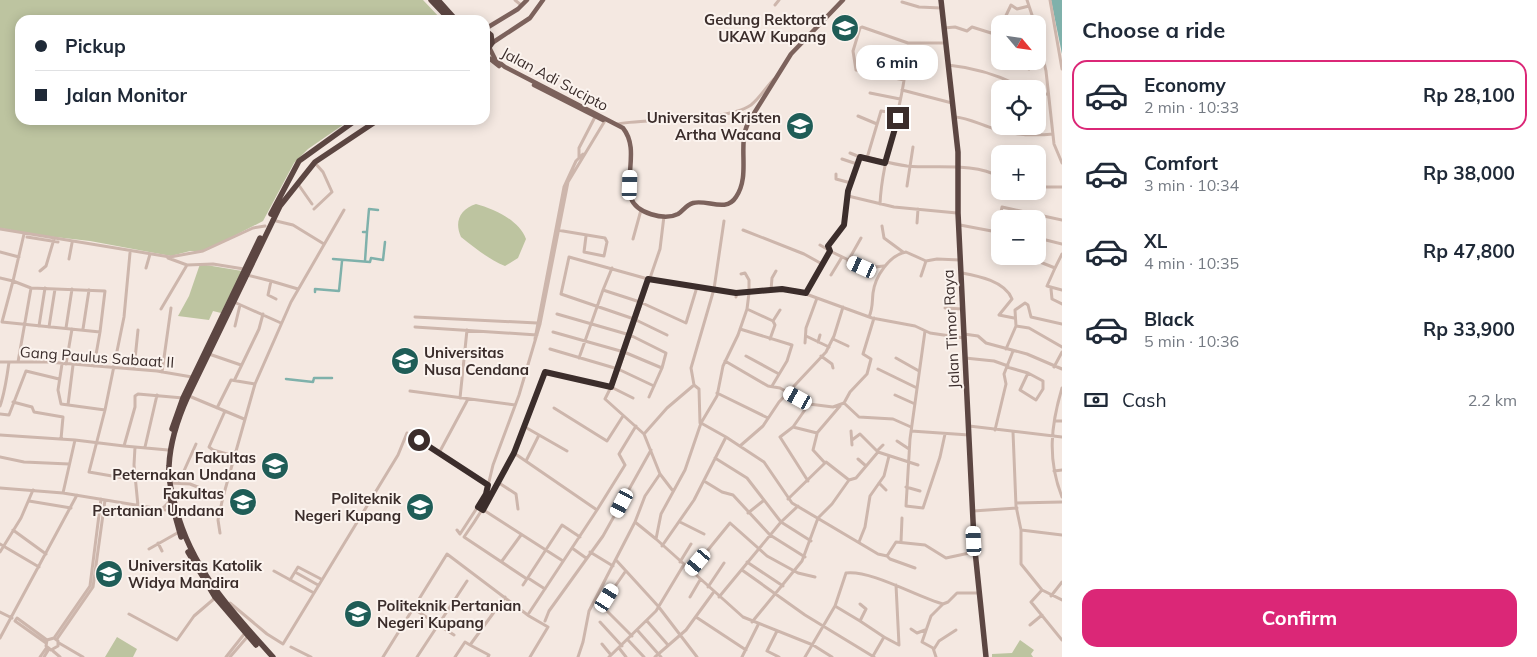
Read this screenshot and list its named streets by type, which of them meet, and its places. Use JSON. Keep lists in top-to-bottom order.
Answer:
{
  "streets": {
    "highway": ["Jalan Timor Raya"],
    "main road": ["Jalan Adi Sucipto"],
    "street": ["Gang Paulus Sabaat II"]
  },
  "places": {
    "school or university": [
      "Gedung Rektorat UKAW Kupang",
      "Universitas Kristen Artha Wacana",
      "Universitas Nusa Cendana",
      "Fakultas Peternakan Undana",
      "Fakultas Pertanian Undana",
      "Politeknik Negeri Kupang",
      "Universitas Katolik Widya Mandira",
      "Politeknik Pertanian Negeri Kupang"
    ]
  },
  "north": "bottom right",
  "page": {
    "heading": "Choose a ride",
    "map_buttons": ["+", "−"],
    "banner": ["Pickup", "Jalan Monitor"],
    "bubble": "6 min",
    "list": [
      {
        "name": "Economy",
        "note": "2 min · 10:33",
        "value": "Rp 28,100"
      },
      {
        "name": "Comfort",
        "note": "3 min · 10:34",
        "value": "Rp 38,000"
      },
      {
        "name": "XL",
        "note": "4 min · 10:35",
        "value": "Rp 47,800"
      },
      {
        "name": "Black",
        "note": "5 min · 10:36",
        "value": "Rp 33,900"
      }
    ],
    "pay": ["Cash", "2.2 km"],
    "buttons": "Confirm"
  }
}
